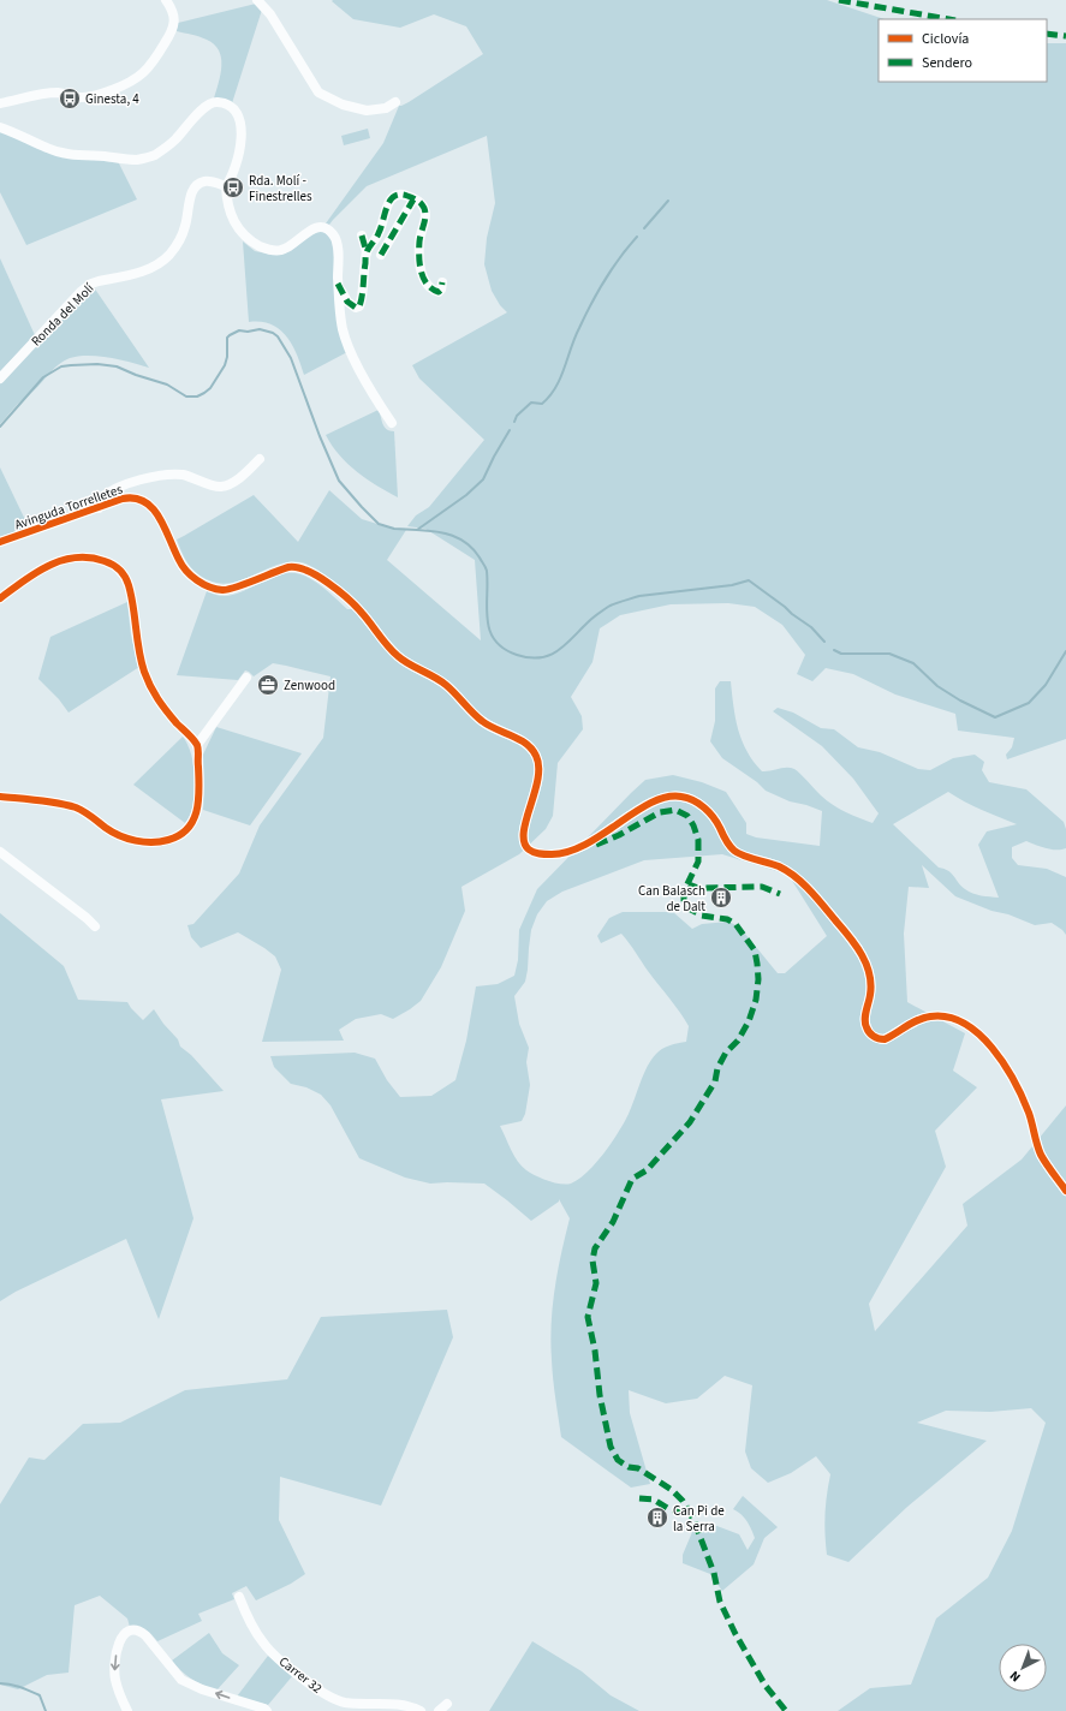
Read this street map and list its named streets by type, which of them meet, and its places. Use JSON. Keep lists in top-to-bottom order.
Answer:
{
  "streets": {
    "street": ["Ronda del Molí", "Avinguda Torrelletes", "Carrer 32"]
  },
  "places": {
    "bus stop": ["Ginesta, 4", "Rda. Molí - Finestrelles"],
    "office": ["Zenwood"],
    "building": ["Can Balasch de Dalt", "Can Pi de la Serra"]
  },
  "legend": ["Ciclovía", "Sendero"],
  "north": "bottom left"
}
